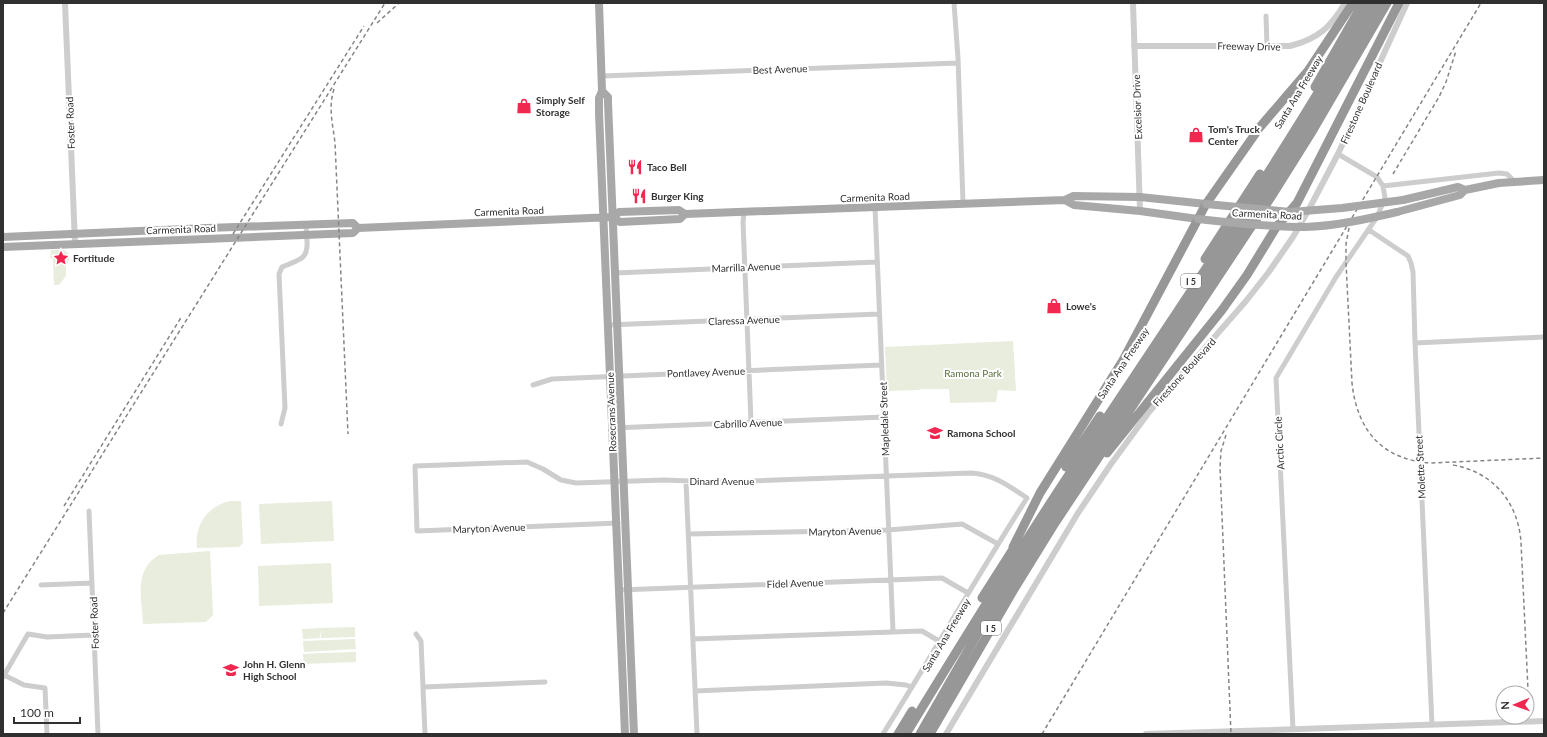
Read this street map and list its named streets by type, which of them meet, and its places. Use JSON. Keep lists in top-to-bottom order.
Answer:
{
  "streets": {
    "highway": ["Santa Ana Freeway", "I 5"],
    "main road": ["Carmenita Road", "Rosecrans Avenue"],
    "street": [
      "Freeway Drive",
      "Best Avenue",
      "Firestone Boulevard",
      "Excelsior Drive",
      "Foster Road",
      "Marrilla Avenue",
      "Claressa Avenue",
      "Pontlavey Avenue",
      "Mapledale Street",
      "Cabrillo Avenue",
      "Arctic Circle",
      "Molette Street",
      "Dinard Avenue",
      "Maryton Avenue",
      "Fidel Avenue"
    ]
  },
  "crossings": [
    ["Freeway Drive", "Excelsior Drive"],
    ["Best Avenue", "Rosecrans Avenue"],
    ["Excelsior Drive", "Carmenita Road"],
    ["Foster Road", "Carmenita Road"],
    ["Carmenita Road", "Rosecrans Avenue"],
    ["Carmenita Road", "Mapledale Street"],
    ["Marrilla Avenue", "Rosecrans Avenue"],
    ["Marrilla Avenue", "Mapledale Street"],
    ["Claressa Avenue", "Rosecrans Avenue"],
    ["Claressa Avenue", "Mapledale Street"],
    ["Pontlavey Avenue", "Rosecrans Avenue"],
    ["Pontlavey Avenue", "Mapledale Street"],
    ["Rosecrans Avenue", "Cabrillo Avenue"],
    ["Rosecrans Avenue", "Dinard Avenue"],
    ["Rosecrans Avenue", "Maryton Avenue"],
    ["Rosecrans Avenue", "Fidel Avenue"],
    ["Mapledale Street", "Cabrillo Avenue"],
    ["Mapledale Street", "Dinard Avenue"],
    ["Mapledale Street", "Maryton Avenue"],
    ["Mapledale Street", "Fidel Avenue"],
    ["Arctic Circle", "Molette Street"],
    ["Dinard Avenue", "Maryton Avenue"]
  ],
  "parks": ["Ramona Park"],
  "places": {
    "shop": ["Simply Self Storage", "Tom's Truck Center", "Lowe's"],
    "restaurant": ["Taco Bell", "Burger King"],
    "place": ["Fortitude"],
    "school or university": ["Ramona School", "John H. Glenn High School"]
  },
  "scale_bar": "100 m",
  "north": "left"
}
